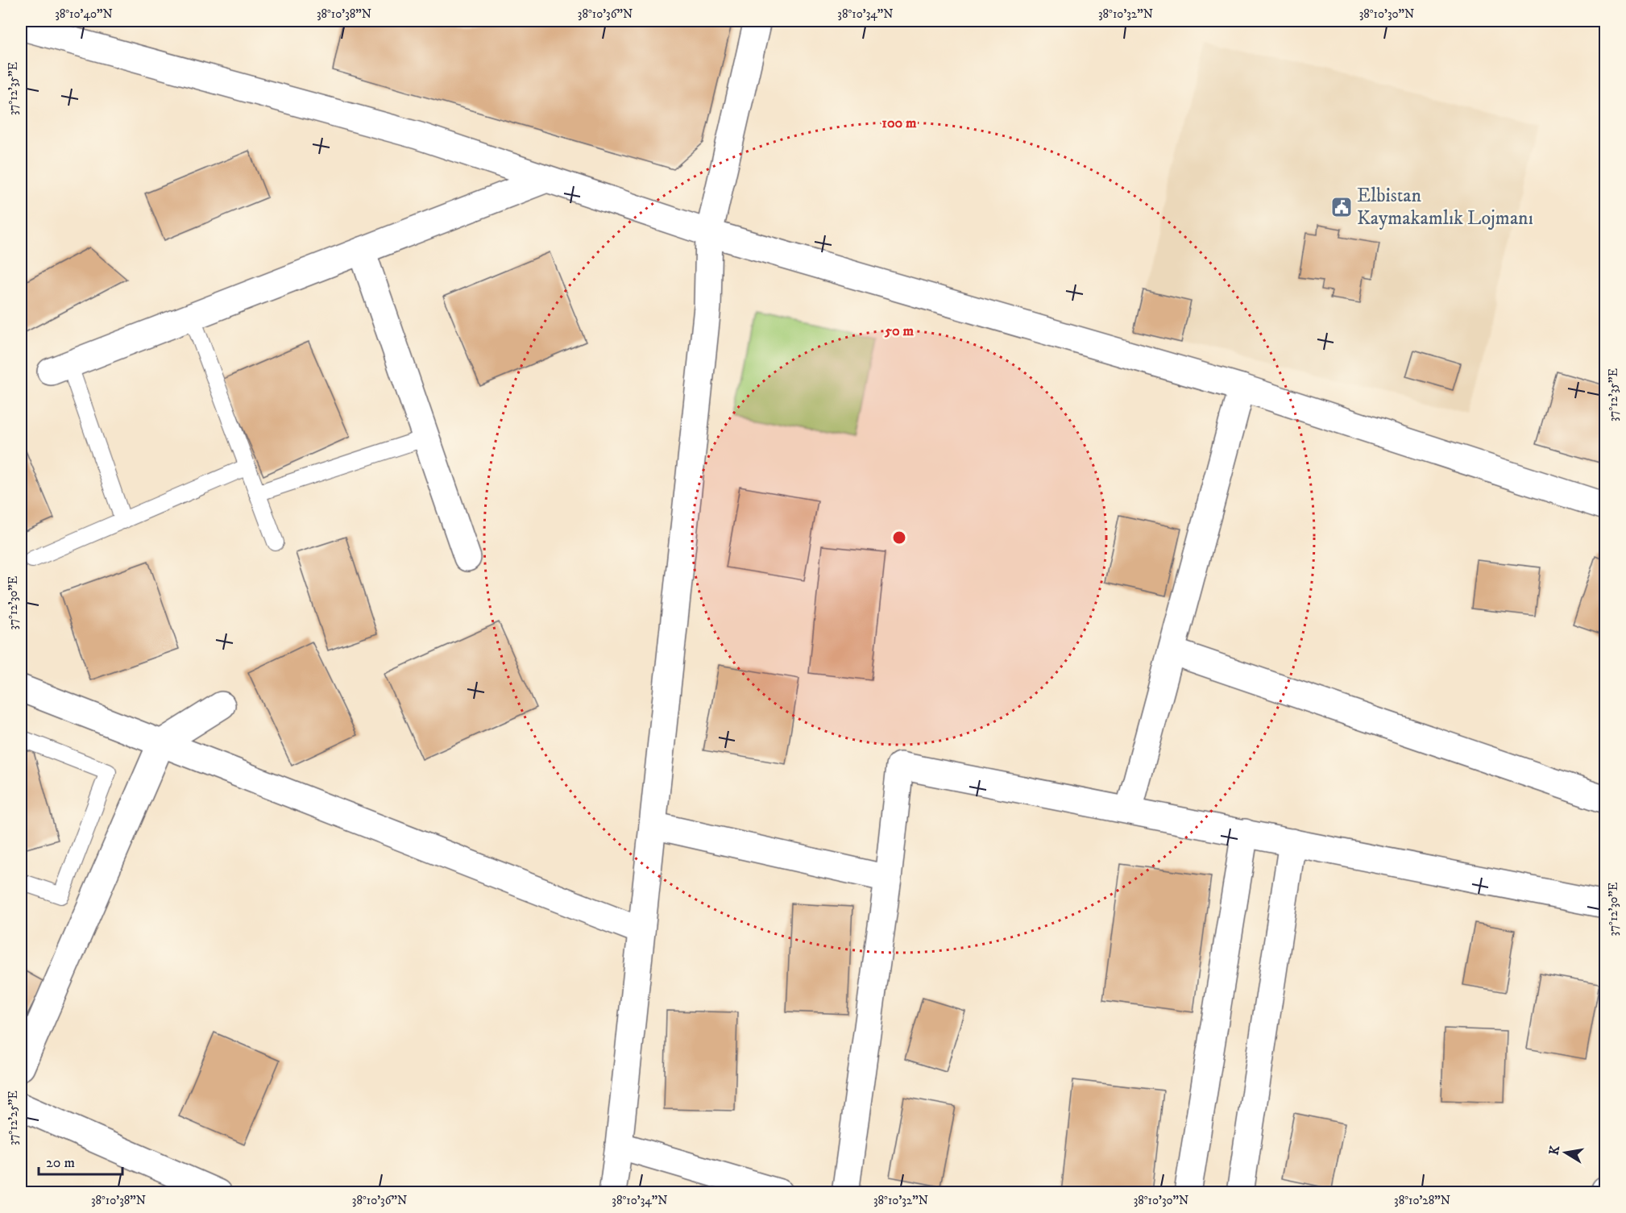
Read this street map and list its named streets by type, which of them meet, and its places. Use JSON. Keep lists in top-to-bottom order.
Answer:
{
  "places": {
    "public building": ["Elbistan Kaymakamlık Lojmanı"]
  },
  "scale_bar": "20 m",
  "north": "left",
  "coordinates": [
    "38°10'40\"N",
    "38°10'38\"N",
    "38°10'36\"N",
    "38°10'34\"N",
    "38°10'32\"N",
    "38°10'30\"N",
    "37°12'35\"E",
    "37°12'30\"E",
    "37°12'25\"E",
    "38°10'28\"N"
  ],
  "rings": ["100 m", "50 m"]
}
